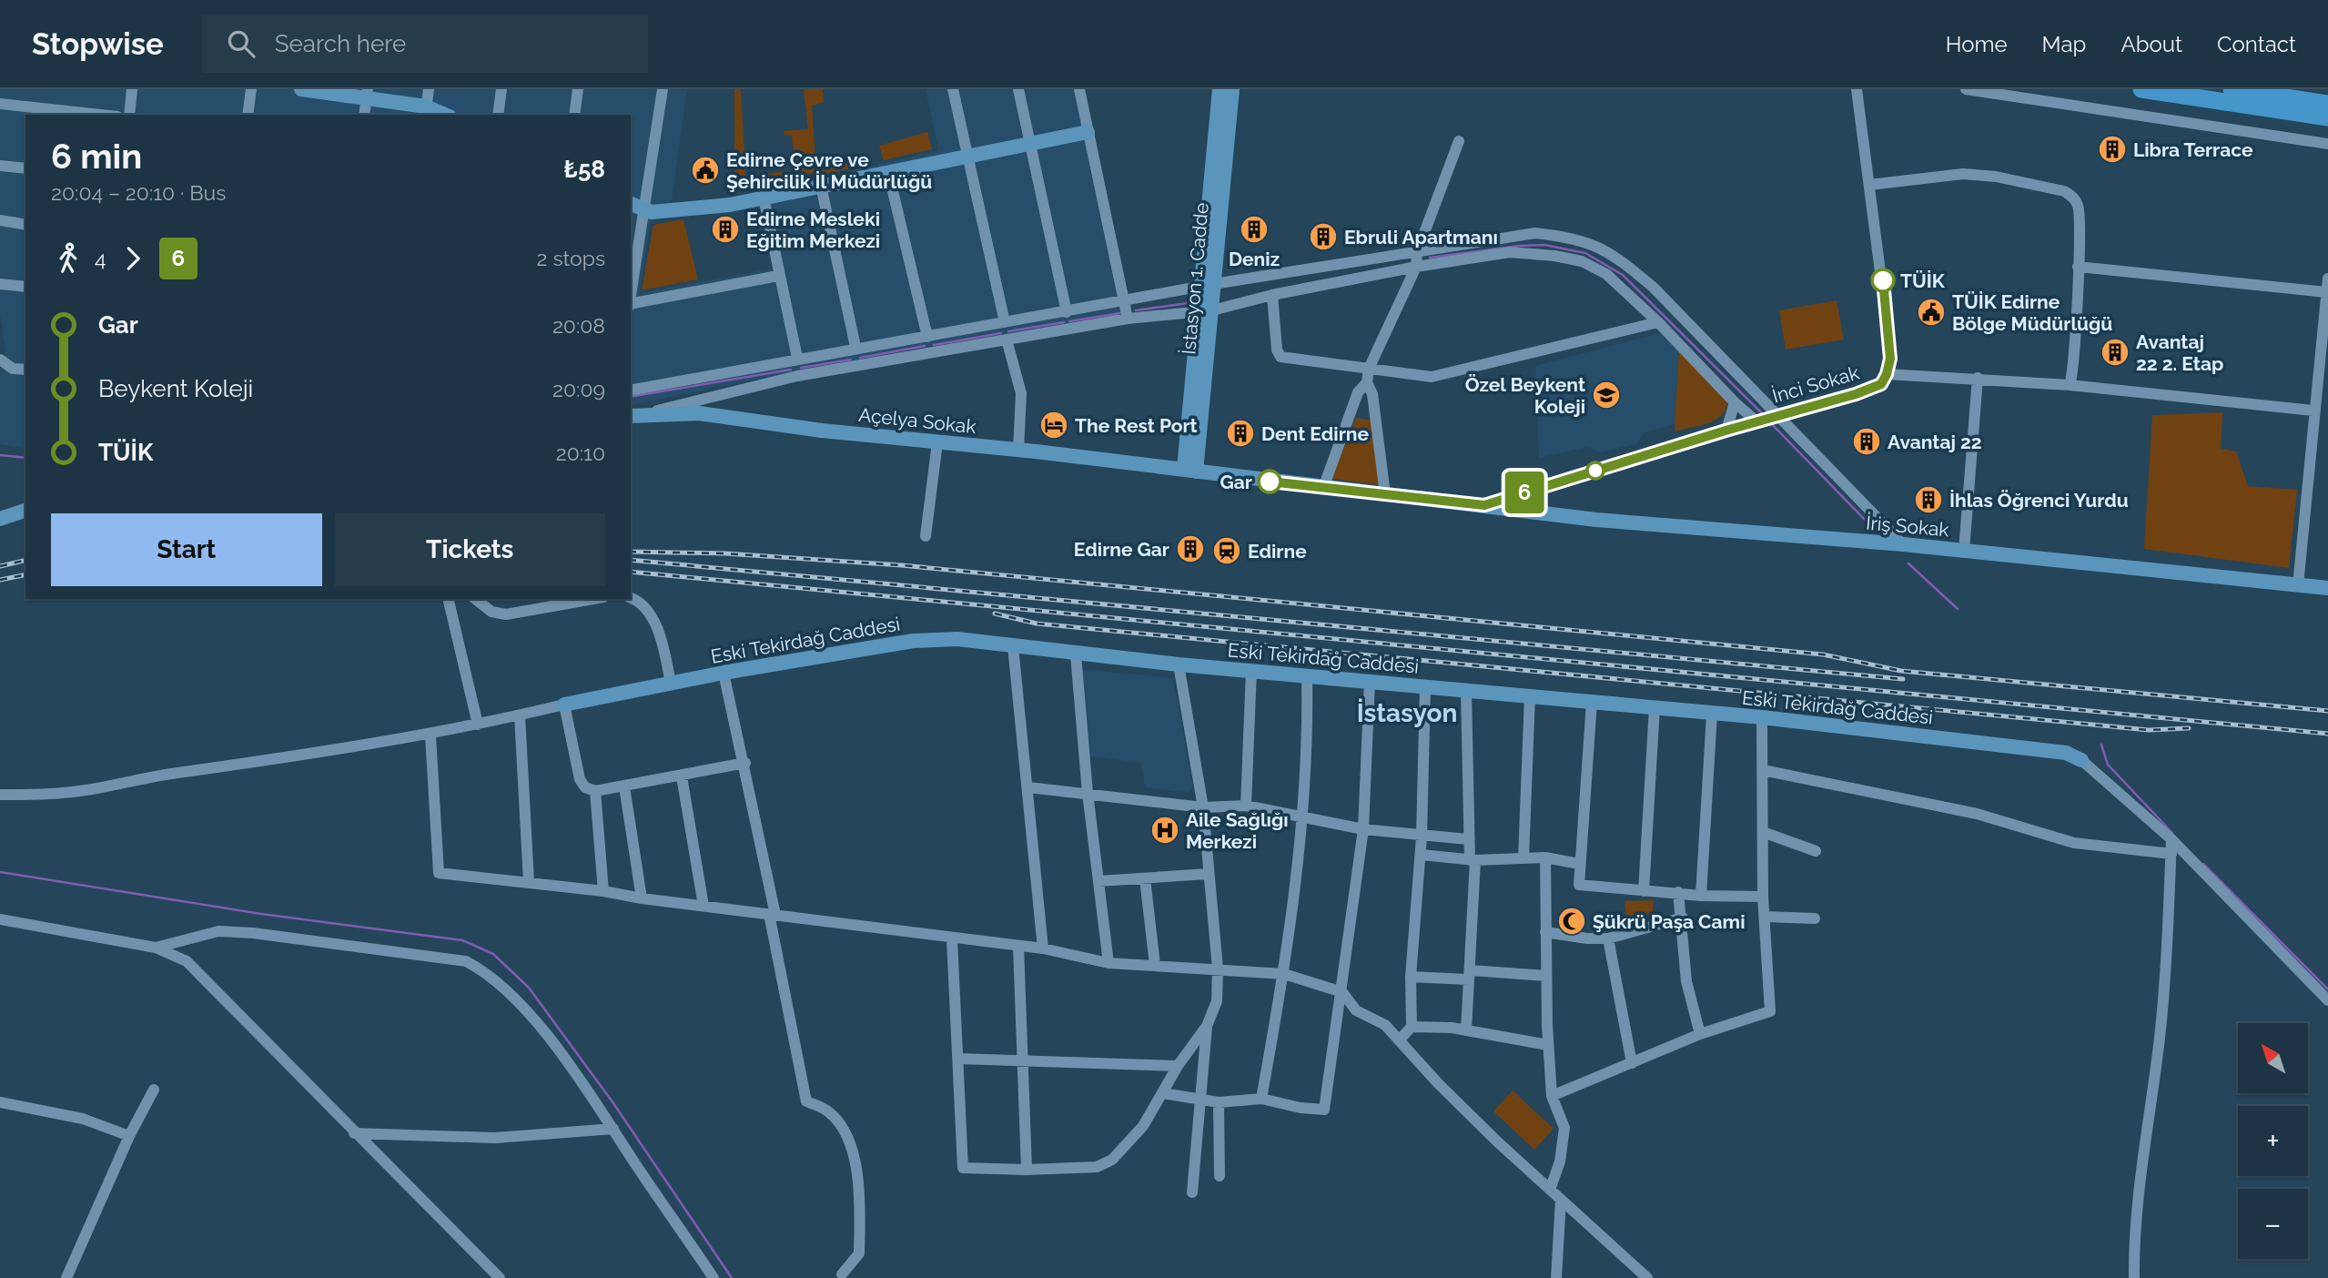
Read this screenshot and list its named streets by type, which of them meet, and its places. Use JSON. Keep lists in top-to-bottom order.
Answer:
{
  "streets": {
    "main road": [
      "İstasyon 1. Cadde",
      "İnci Sokak",
      "Açelya Sokak",
      "İriş Sokak",
      "Eski Tekirdağ Caddesi"
    ]
  },
  "crossings": [
    ["İstasyon 1. Cadde", "İnci Sokak"],
    ["İstasyon 1. Cadde", "Açelya Sokak"],
    ["İnci Sokak", "Açelya Sokak"],
    ["İnci Sokak", "İriş Sokak"]
  ],
  "districts": ["İstasyon"],
  "places": {
    "building": [
      "Libra Terrace",
      "Edirne Mesleki Eğitim Merkezi",
      "Deniz",
      "Ebruli Apartmanı",
      "Avantaj 22 2. Etap",
      "Dent Edirne",
      "Avantaj 22",
      "İhlas Öğrenci Yurdu",
      "Edirne Gar"
    ],
    "public building": ["Edirne Çevre ve Şehircilik İl Müdürlüğü", "TÜİK Edirne Bölge Müdürlüğü"],
    "other": ["TÜİK", "Gar"],
    "school or university": ["Özel Beykent Koleji"],
    "hotel": ["The Rest Port"],
    "station": ["Edirne"],
    "hospital": ["Aile Sağlığı Merkezi"],
    "mosque": ["Şükrü Paşa Cami"]
  },
  "lines": ["bus line 6"],
  "north": "top left",
  "page": {
    "header": "Stopwise",
    "search": "Search here",
    "nav": [
      "Home",
      "Map",
      "About",
      "Contact"
    ],
    "on_map": "6",
    "heading": ["6 min", "20:04 – 20:10 · Bus", "₺58"],
    "legs": ["4", "6", "2 stops"],
    "list": [
      {
        "name": "Gar",
        "value": "20:08"
      },
      {
        "name": "Beykent Koleji",
        "value": "20:09"
      },
      {
        "name": "TÜİK",
        "value": "20:10"
      }
    ],
    "buttons": ["Start", "Tickets"],
    "map_buttons": ["+", "−"]
  }
}
